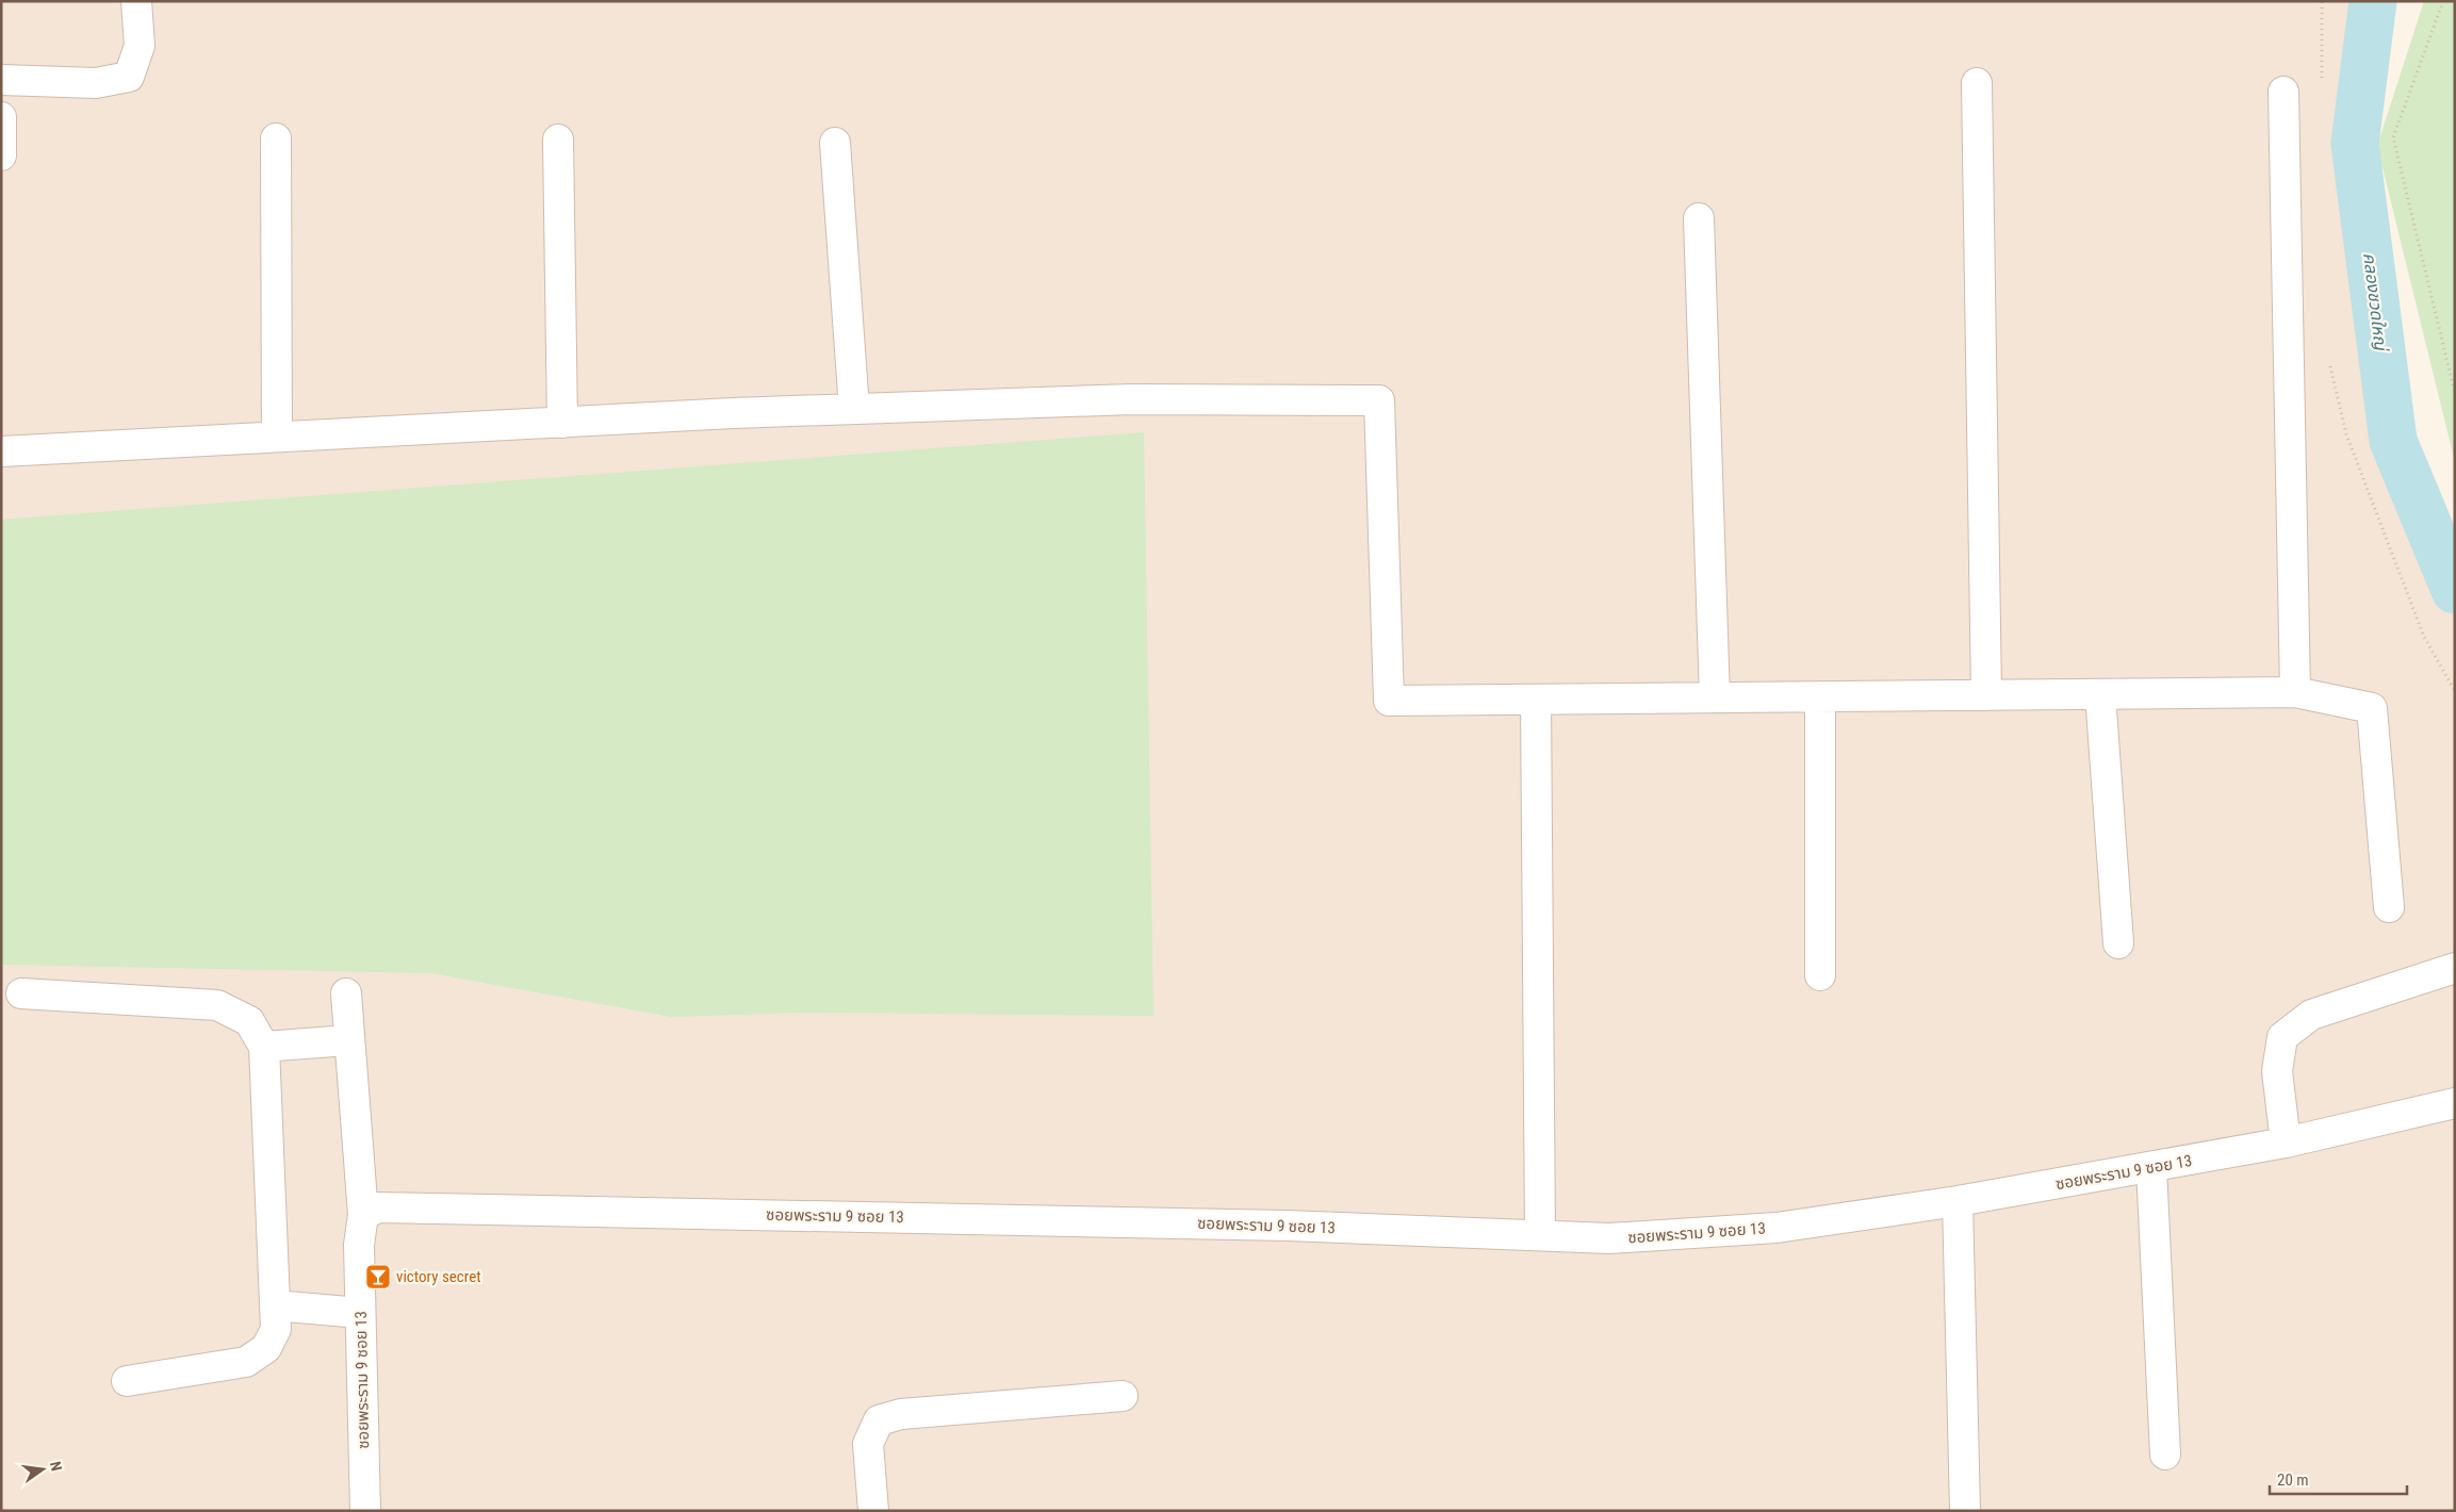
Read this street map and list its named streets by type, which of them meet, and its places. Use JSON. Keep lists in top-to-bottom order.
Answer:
{
  "streets": {
    "street": ["ซอยพระราม 9 ซอย 13"]
  },
  "water": ["คลองชวดใหญ่"],
  "places": {
    "bar": ["victory secret"]
  },
  "scale_bar": "20 m",
  "north": "right"
}
